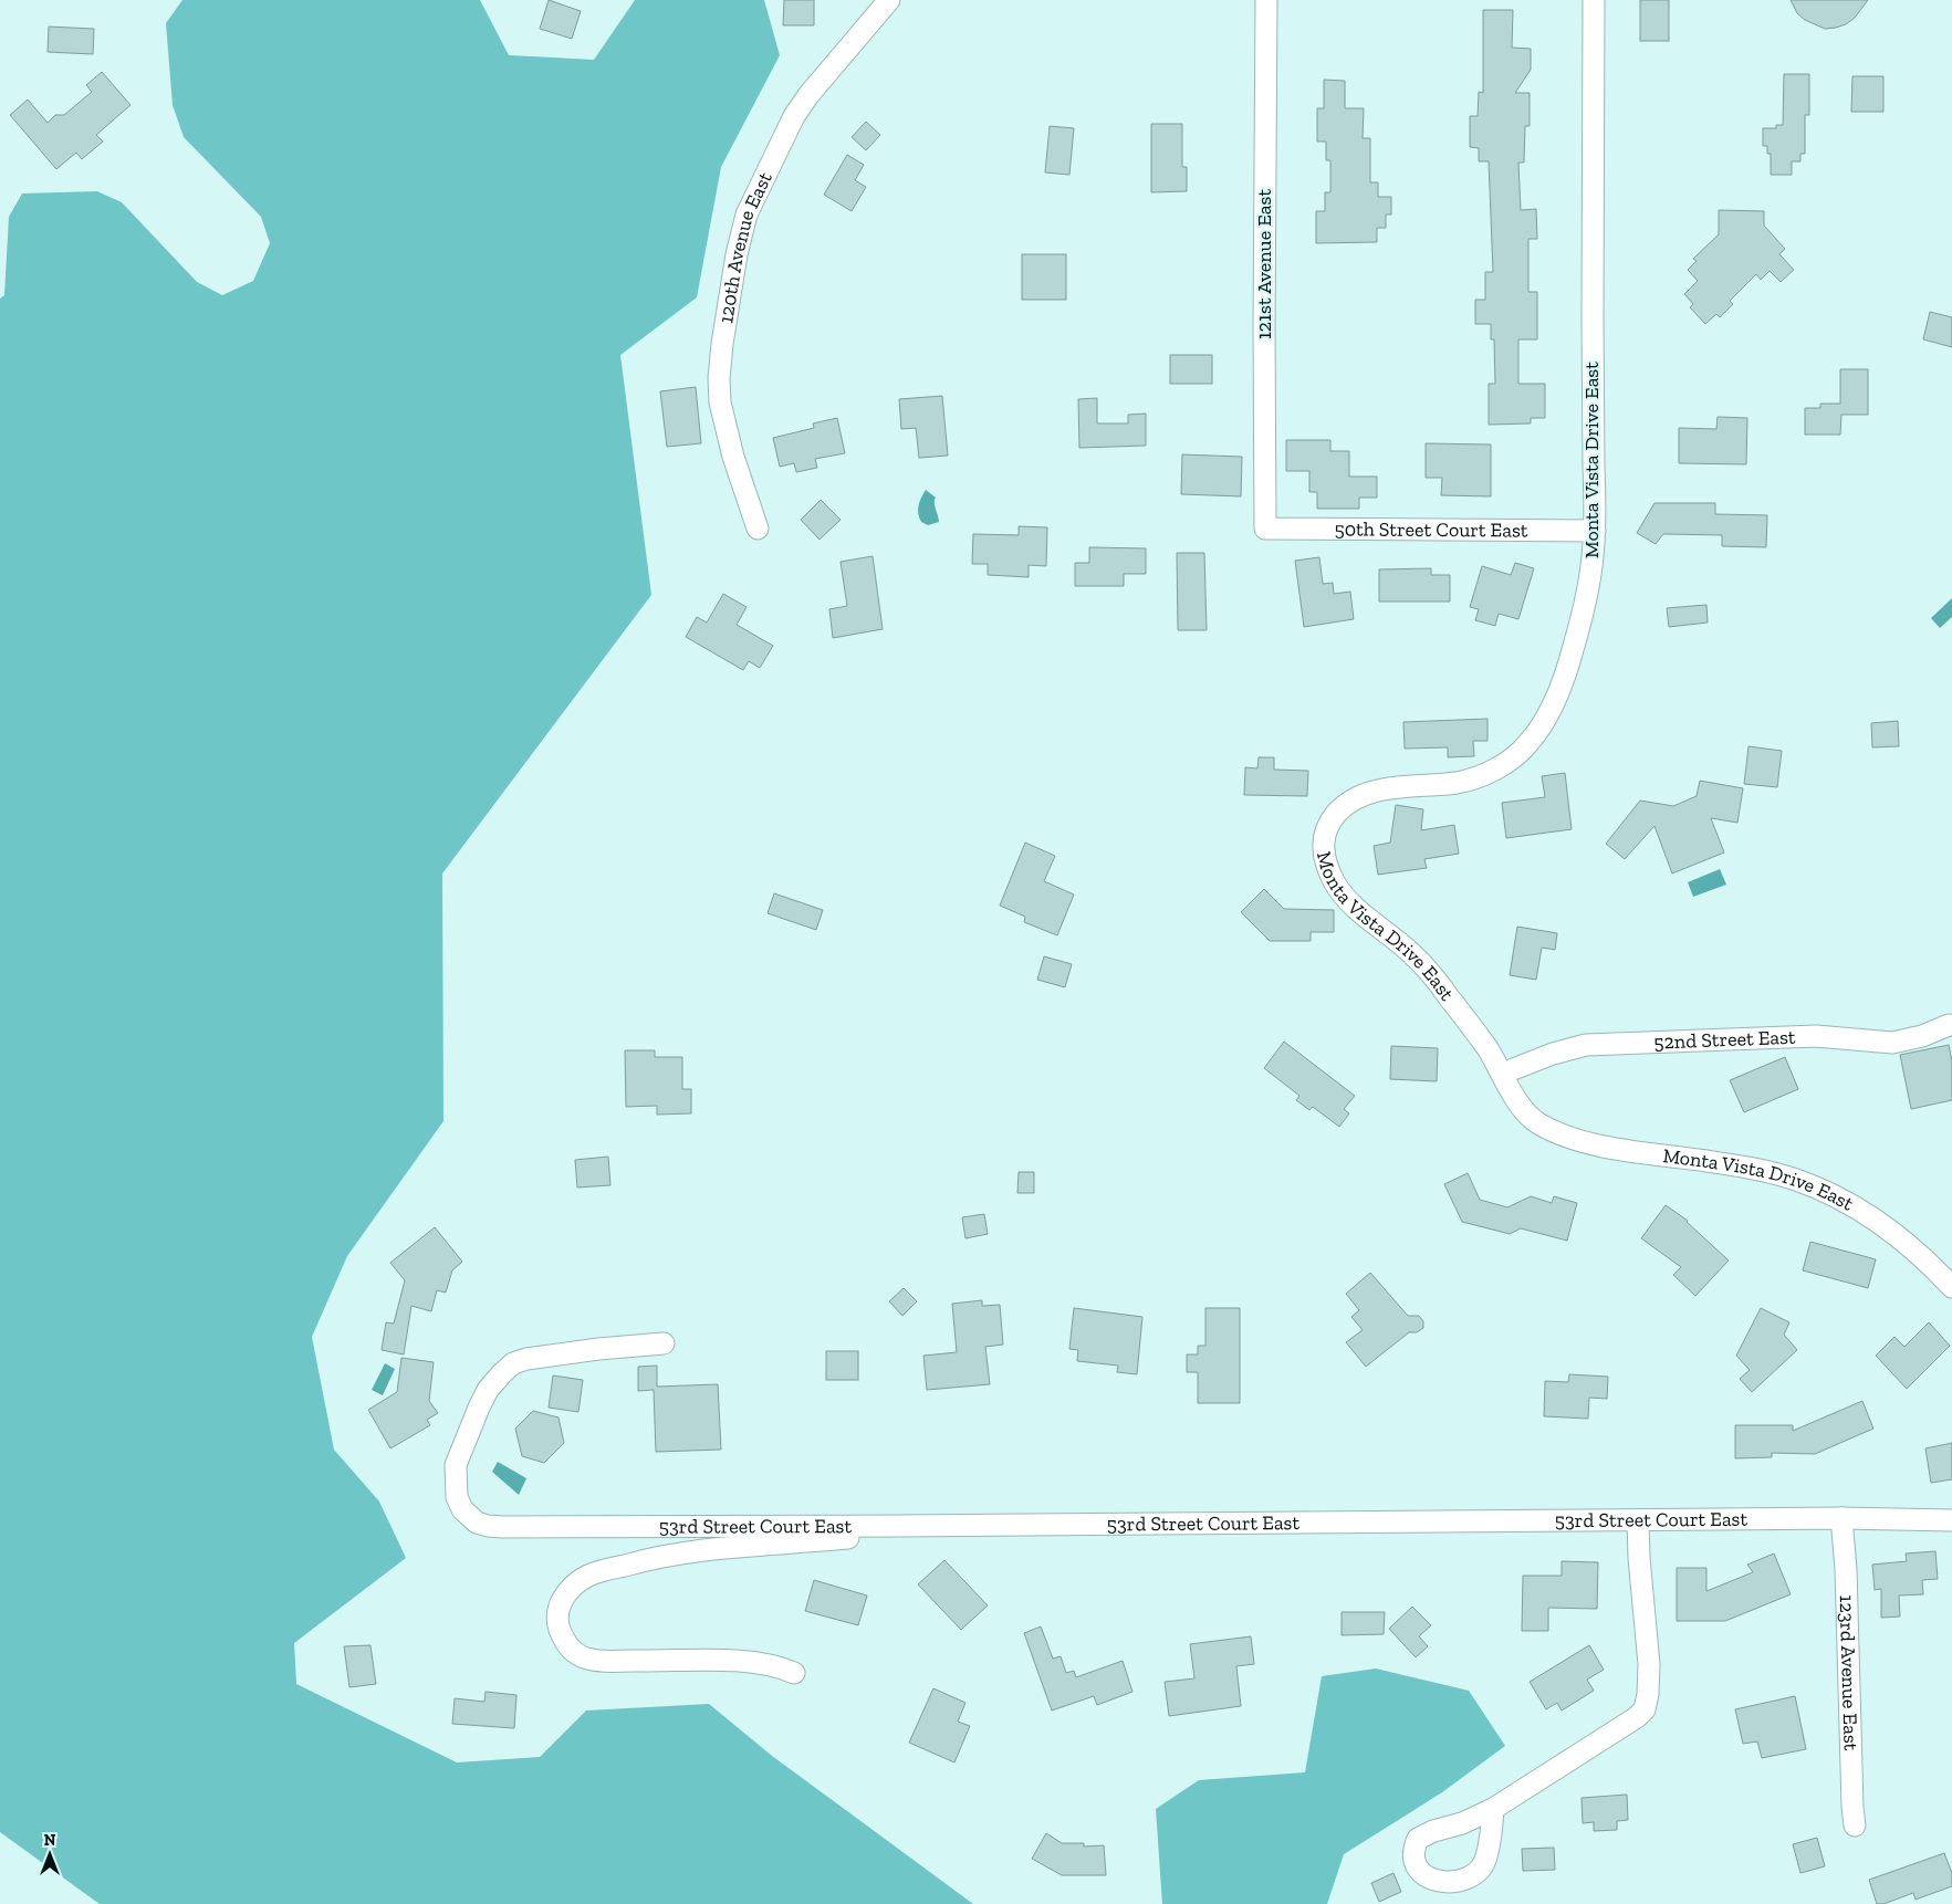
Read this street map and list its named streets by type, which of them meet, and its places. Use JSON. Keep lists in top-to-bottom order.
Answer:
{
  "streets": {
    "street": [
      "120th Avenue East",
      "121st Avenue East",
      "Monta Vista Drive East",
      "50th Street Court East",
      "52nd Street East",
      "53rd Street Court East",
      "123rd Avenue East"
    ]
  },
  "crossings": [
    ["121st Avenue East", "50th Street Court East"],
    ["Monta Vista Drive East", "50th Street Court East"],
    ["Monta Vista Drive East", "52nd Street East"],
    ["53rd Street Court East", "123rd Avenue East"]
  ],
  "north": "top"
}
